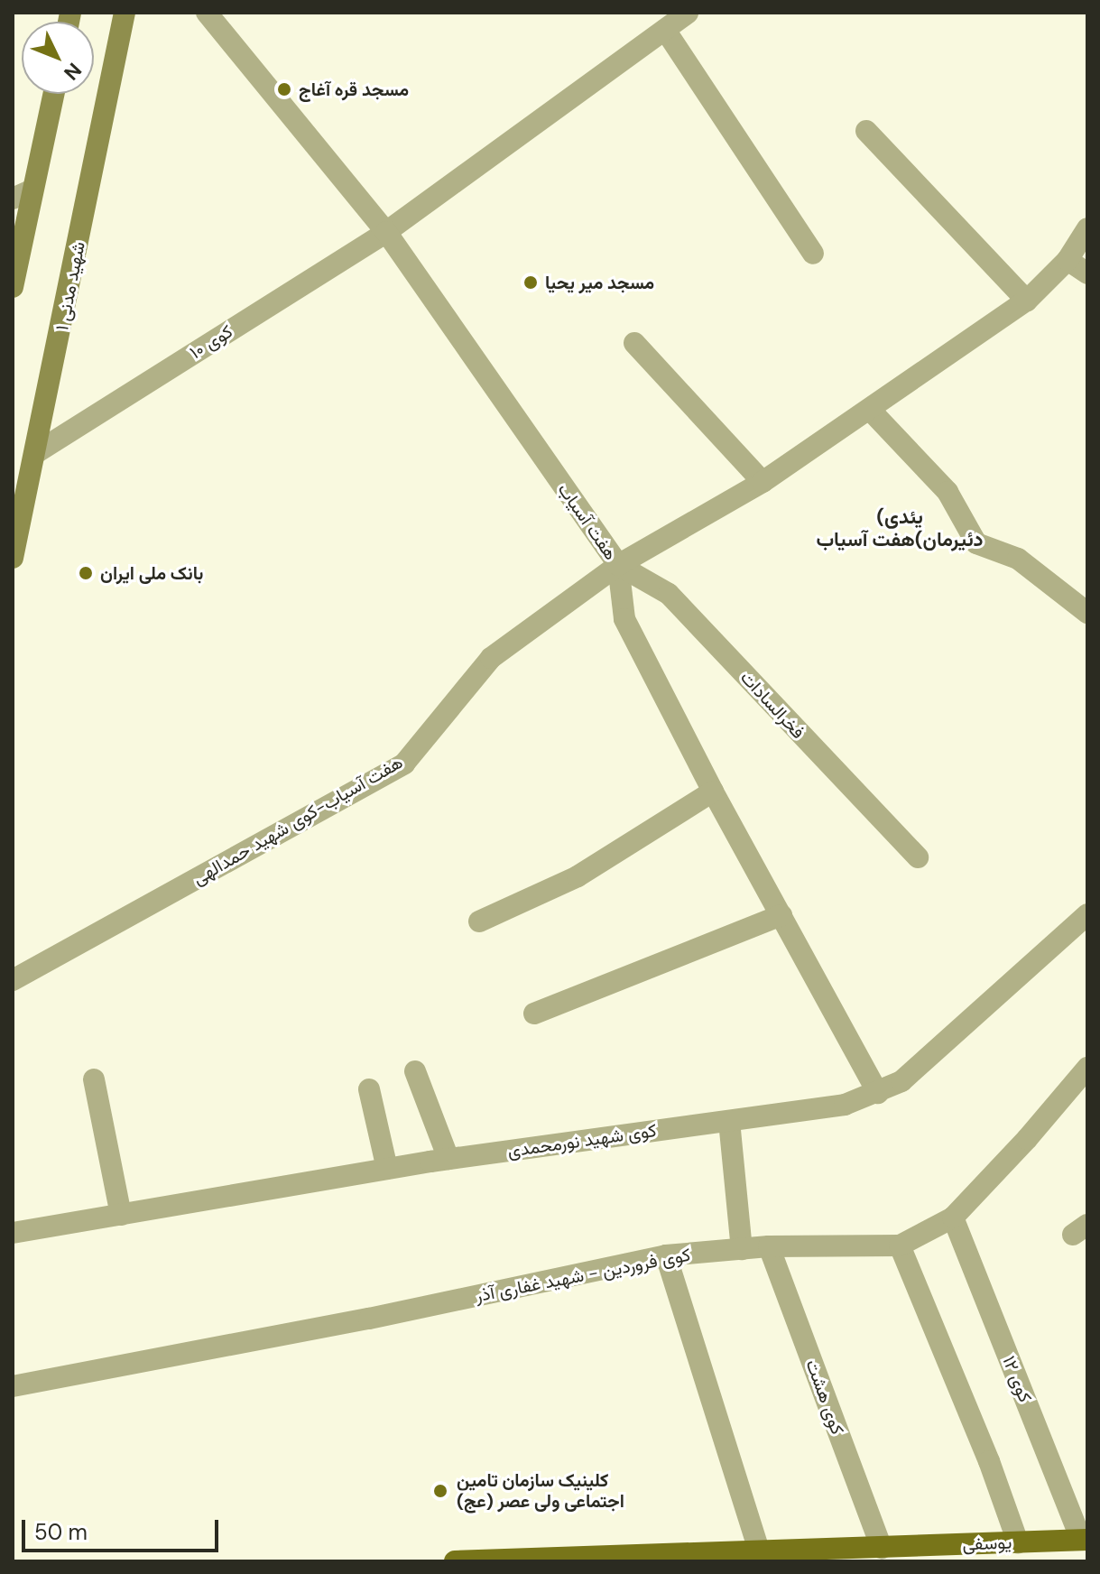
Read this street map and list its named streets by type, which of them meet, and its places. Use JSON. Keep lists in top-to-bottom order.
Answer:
{
  "streets": {
    "main road": ["شهید مدنی ۱", "یوسفی"],
    "street": [
      "کوی ۱۰",
      "هفت آسیاب",
      "فخرالسادات",
      "هفت آسیاب-کوی شهید حمدالهی",
      "کوی شهید نورمحمدی",
      "کوی فروردین - شهید غفاری آذر",
      "کوی ۱۲",
      "کوی هشت"
    ]
  },
  "crossings": [
    ["شهید مدنی ۱", "کوی ۱۰"],
    ["کوی ۱۰", "هفت آسیاب"],
    ["هفت آسیاب", "فخرالسادات"],
    ["هفت آسیاب", "هفت آسیاب-کوی شهید حمدالهی"],
    ["فخرالسادات", "هفت آسیاب-کوی شهید حمدالهی"],
    ["کوی فروردین - شهید غفاری آذر", "کوی ۱۲"],
    ["کوی فروردین - شهید غفاری آذر", "کوی هشت"],
    ["کوی ۱۲", "یوسفی"],
    ["کوی هشت", "یوسفی"]
  ],
  "districts": ["(یئدی دئیرمان)هفت آسیاب"],
  "places": [
    "مسجد قره آغاج",
    "مسجد میر یحیا",
    "بانک ملی ایران",
    "کلینیک سازمان تامین اجتماعی ولی عصر (عج)"
  ],
  "scale_bar": "50 m",
  "north": "bottom right"
}
